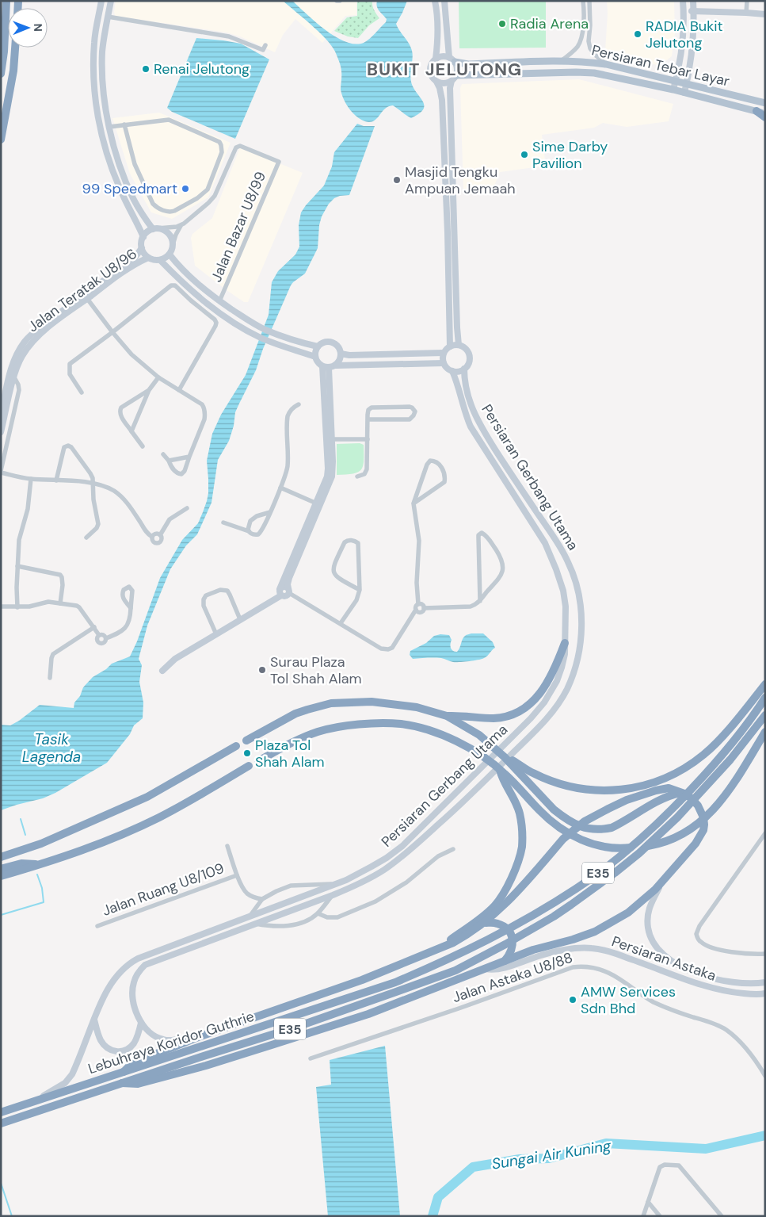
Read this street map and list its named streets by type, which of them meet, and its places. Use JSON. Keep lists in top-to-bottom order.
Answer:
{
  "streets": {
    "highway": ["E35", "Lebuhraya Koridor Guthrie"],
    "main road": [
      "Persiaran Tebar Layar",
      "Jalan Teratak U8/96",
      "Persiaran Gerbang Utama",
      "Persiaran Astaka"
    ],
    "street": ["Jalan Bazar U8/99", "Jalan Ruang U8/109", "Jalan Astaka U8/88"]
  },
  "crossings": [
    ["Persiaran Tebar Layar", "Persiaran Gerbang Utama"],
    ["Persiaran Gerbang Utama", "Lebuhraya Koridor Guthrie"]
  ],
  "districts": ["BUKIT JELUTONG"],
  "water": ["Tasik Lagenda", "Sungai Air Kuning"],
  "places": [
    "Radia Arena",
    "RADIA Bukit Jelutong",
    "Renai Jelutong",
    "Sime Darby Pavilion",
    "Masjid Tengku Ampuan Jemaah",
    "99 Speedmart",
    "Surau Plaza Tol Shah Alam",
    "Plaza Tol Shah Alam",
    "AMW Services Sdn Bhd"
  ],
  "north": "right"
}
